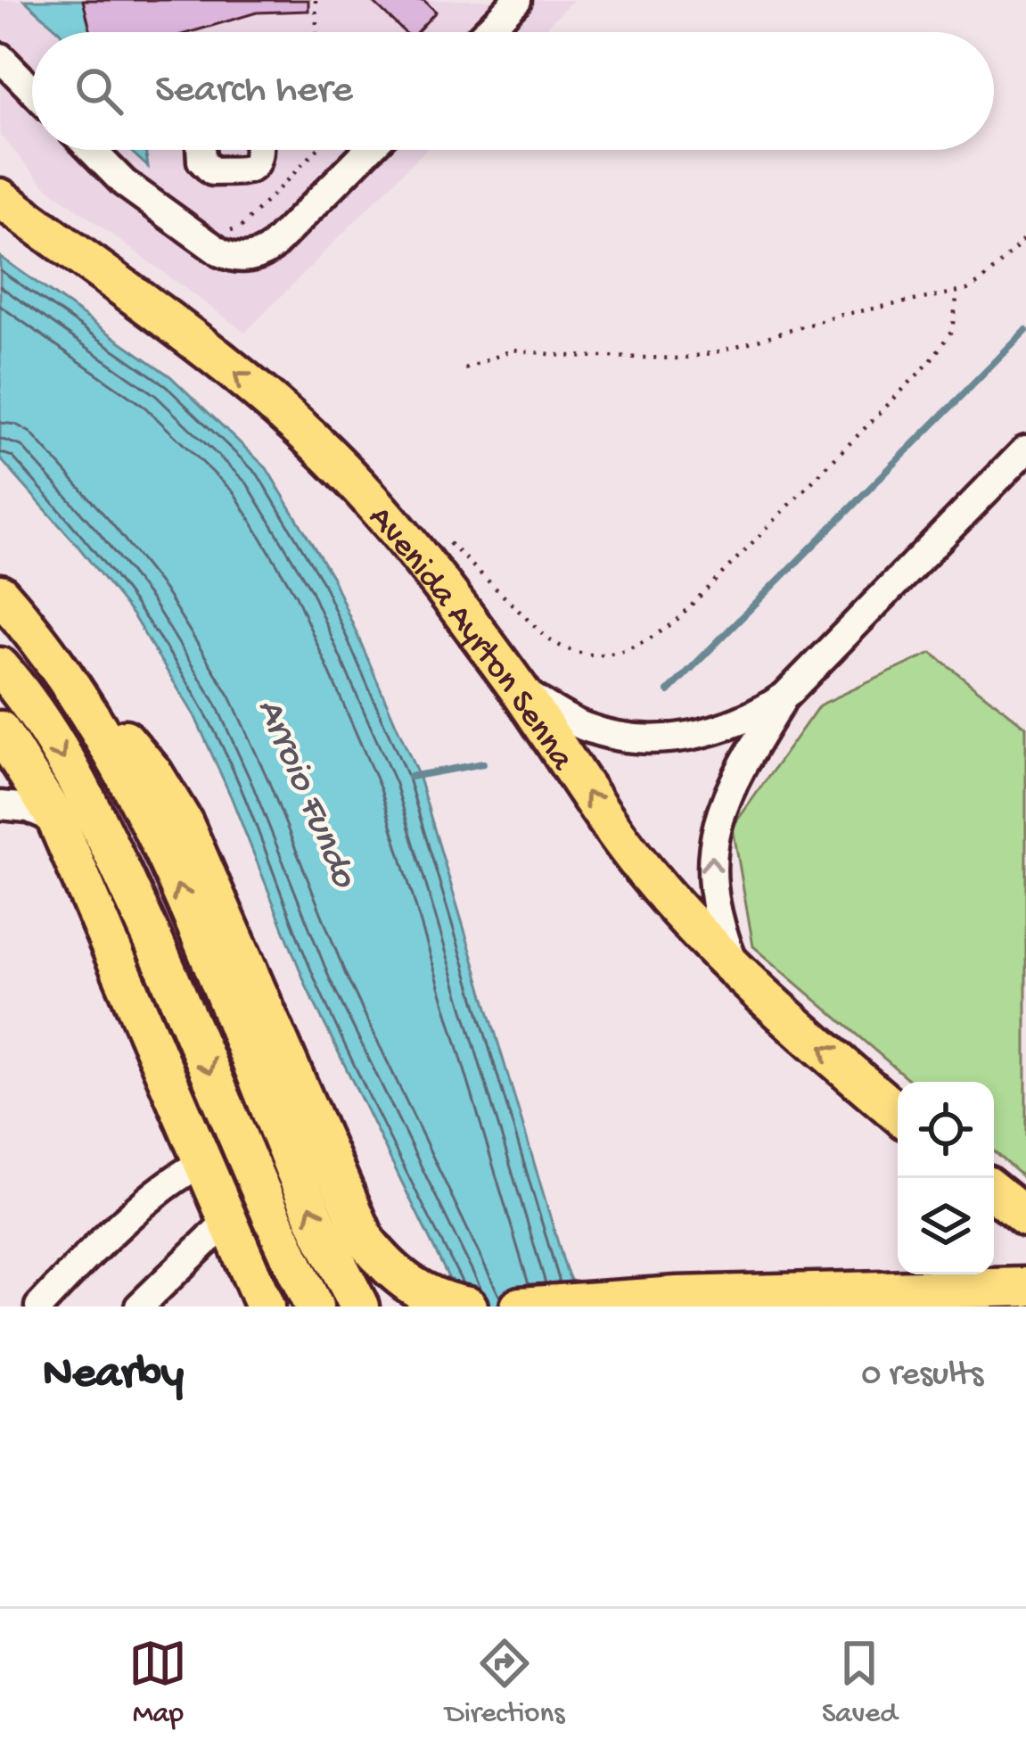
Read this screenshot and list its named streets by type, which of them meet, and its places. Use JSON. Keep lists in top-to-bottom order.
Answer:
{
  "streets": {
    "highway": ["Avenida Ayrton Senna"]
  },
  "one_way": ["Avenida Ayrton Senna"],
  "water": ["Arroio Fundo"],
  "page": {
    "search": "Search here",
    "heading": ["Nearby", "0 results"],
    "nav": ["Map", "Directions", "Saved"]
  }
}
